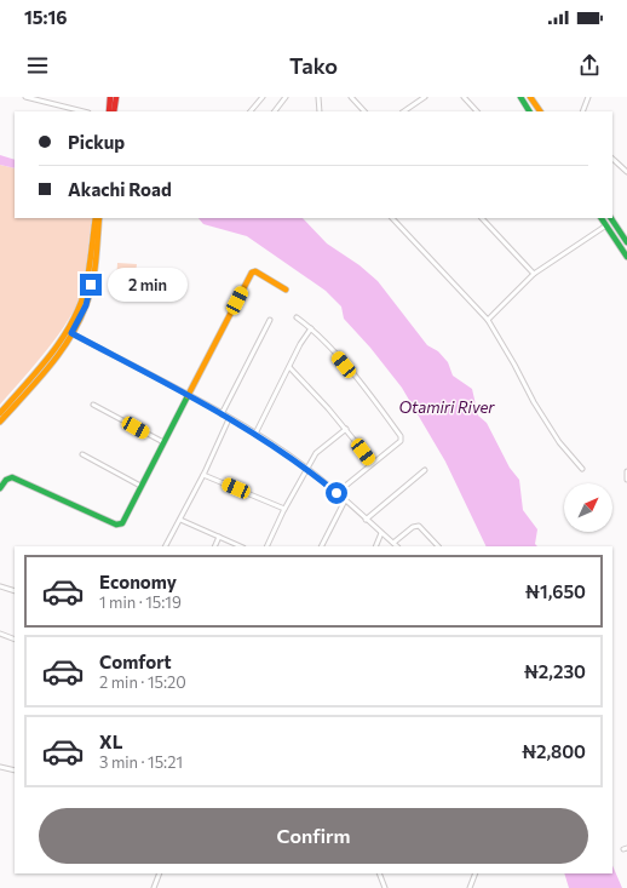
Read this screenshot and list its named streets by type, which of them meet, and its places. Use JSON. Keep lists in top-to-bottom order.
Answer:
{
  "water": ["Otamiri River"],
  "north": "top right",
  "page": {
    "status": "15:16",
    "header": "Tako",
    "banner": ["Pickup", "Akachi Road"],
    "bubble": "2 min",
    "list": [
      {
        "name": "Economy",
        "note": "1 min · 15:19",
        "value": "₦1,650"
      },
      {
        "name": "Comfort",
        "note": "2 min · 15:20",
        "value": "₦2,230"
      },
      {
        "name": "XL",
        "note": "3 min · 15:21",
        "value": "₦2,800"
      }
    ],
    "buttons": "Confirm"
  }
}
